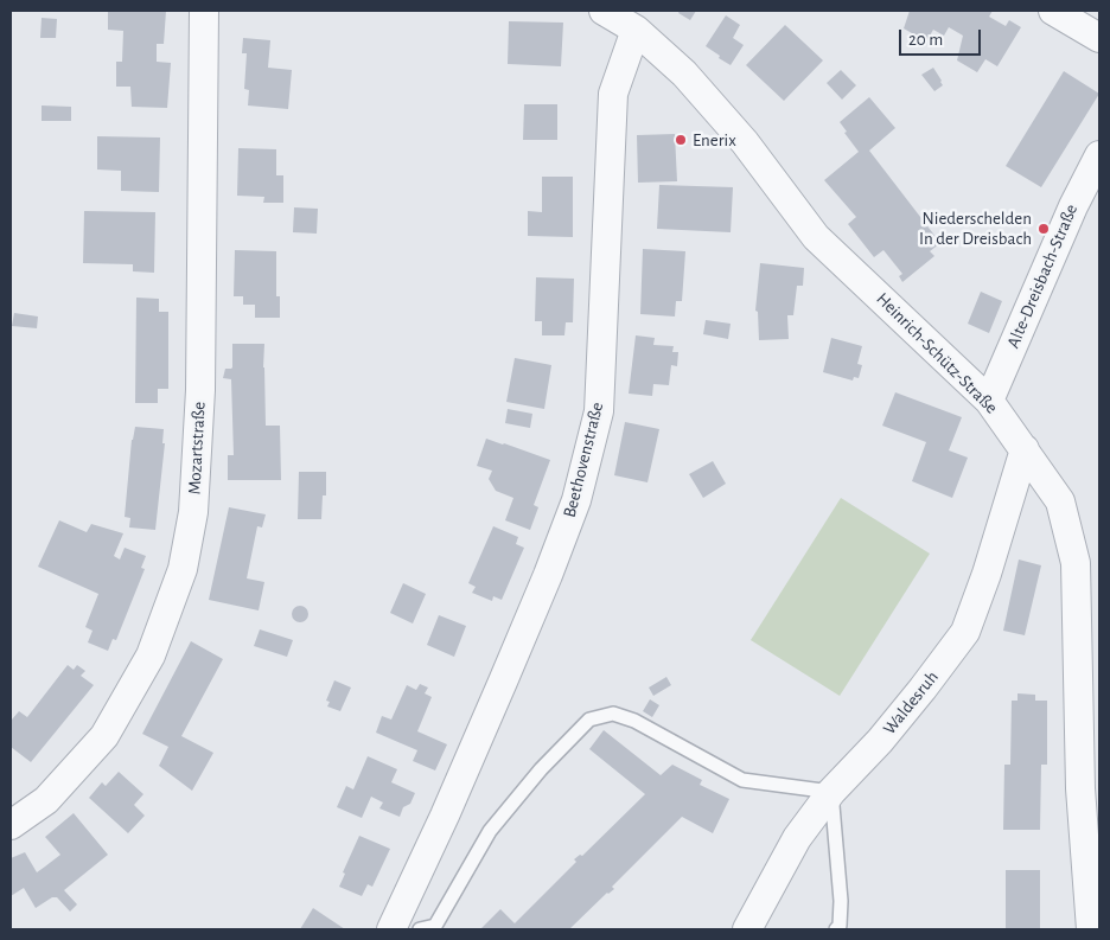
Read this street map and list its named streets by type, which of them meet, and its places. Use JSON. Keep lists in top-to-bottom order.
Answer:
{
  "streets": {
    "street": [
      "Alte-Dreisbach-Straße",
      "Heinrich-Schütz-Straße",
      "Mozartstraße",
      "Beethovenstraße",
      "Waldesruh"
    ]
  },
  "crossings": [
    ["Alte-Dreisbach-Straße", "Heinrich-Schütz-Straße"],
    ["Heinrich-Schütz-Straße", "Beethovenstraße"],
    ["Heinrich-Schütz-Straße", "Waldesruh"]
  ],
  "places": ["Enerix", "Niederschelden In der Dreisbach"],
  "scale_bar": "20 m"
}
